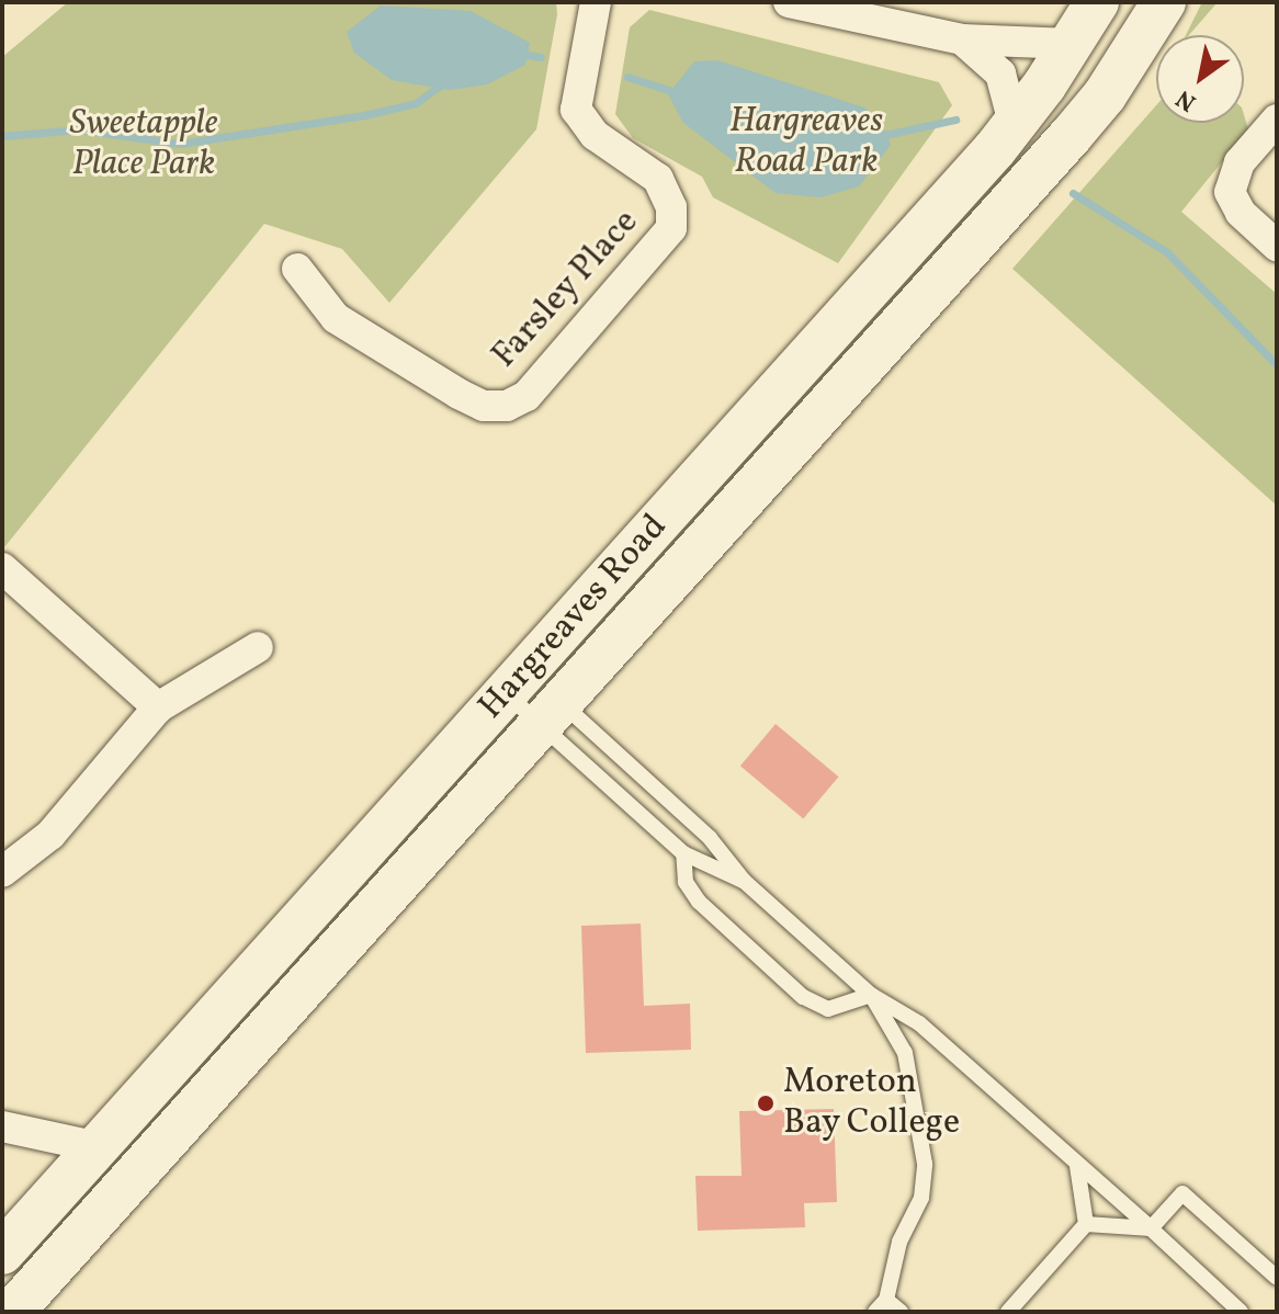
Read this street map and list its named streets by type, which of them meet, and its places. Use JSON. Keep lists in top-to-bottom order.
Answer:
{
  "streets": {
    "main road": ["Hargreaves Road"],
    "street": ["Farsley Place"]
  },
  "parks": ["Hargreaves Road Park", "Sweetapple Place Park"],
  "places": ["Moreton Bay College"],
  "north": "bottom left"
}
